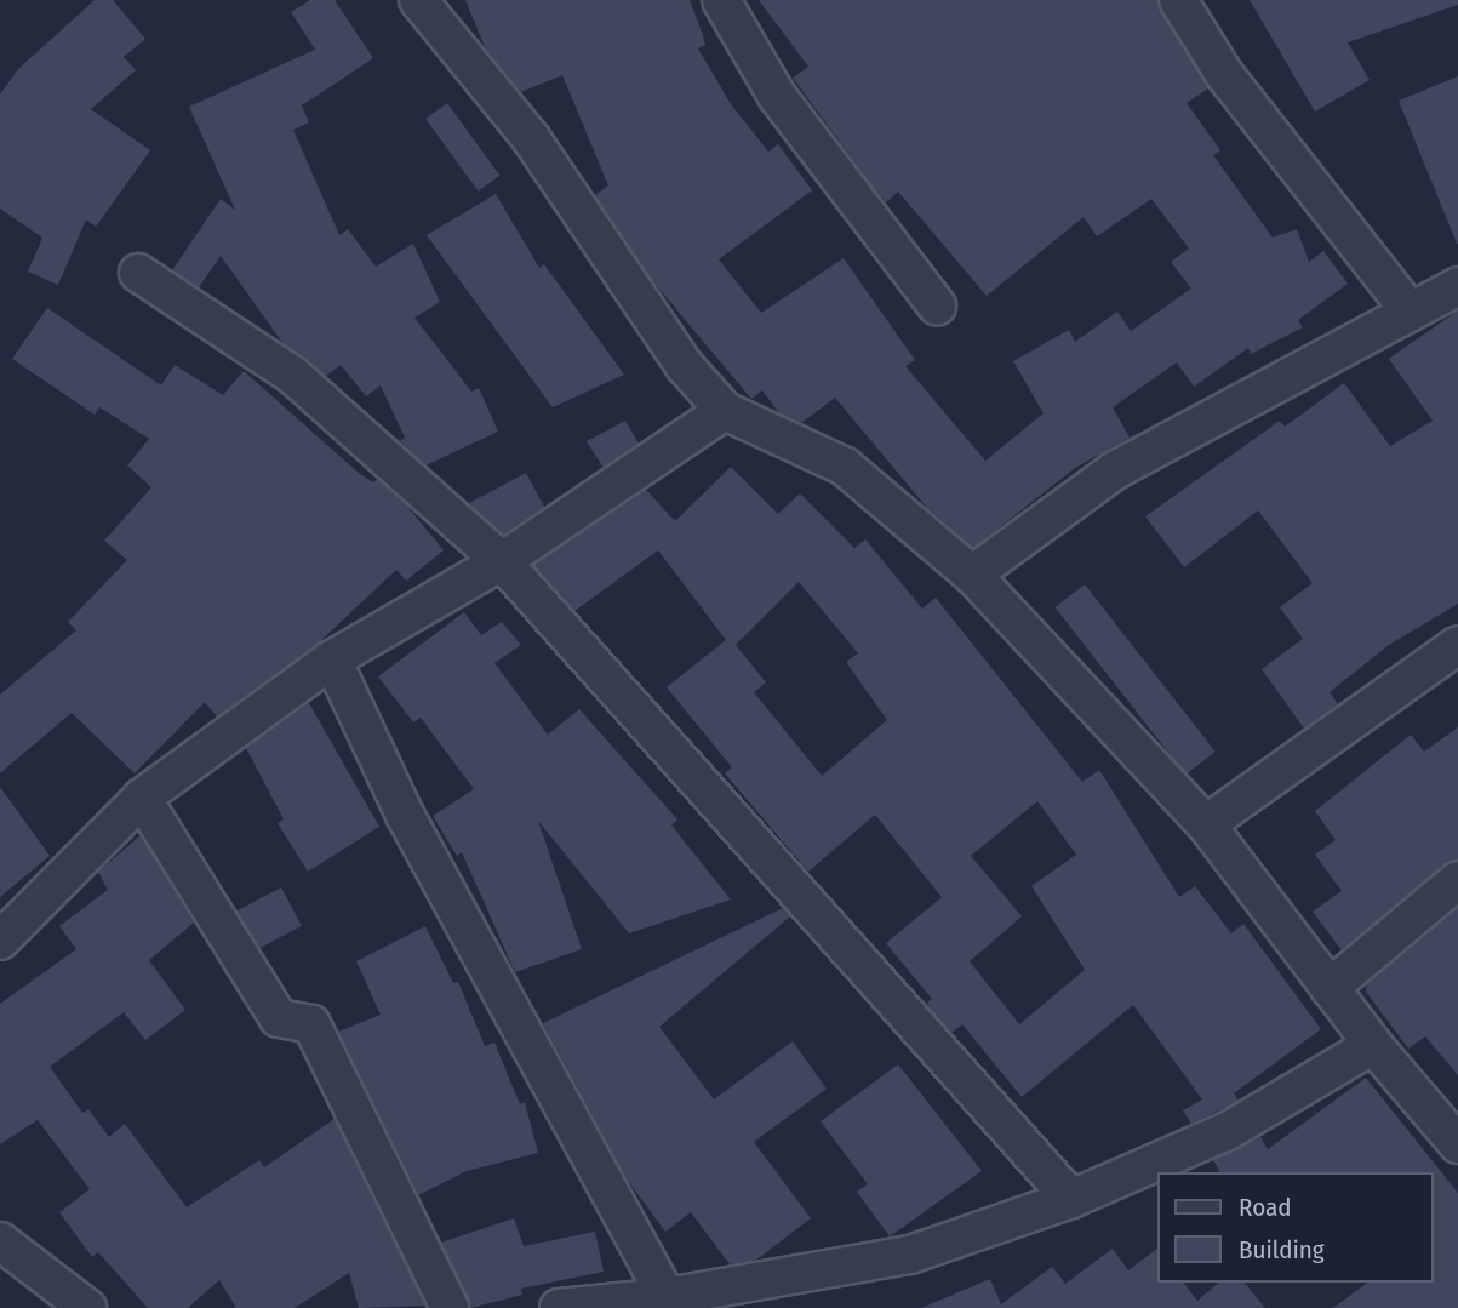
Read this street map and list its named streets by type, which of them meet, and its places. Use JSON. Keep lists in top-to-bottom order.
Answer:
{
  "legend": ["Road", "Building"]
}
